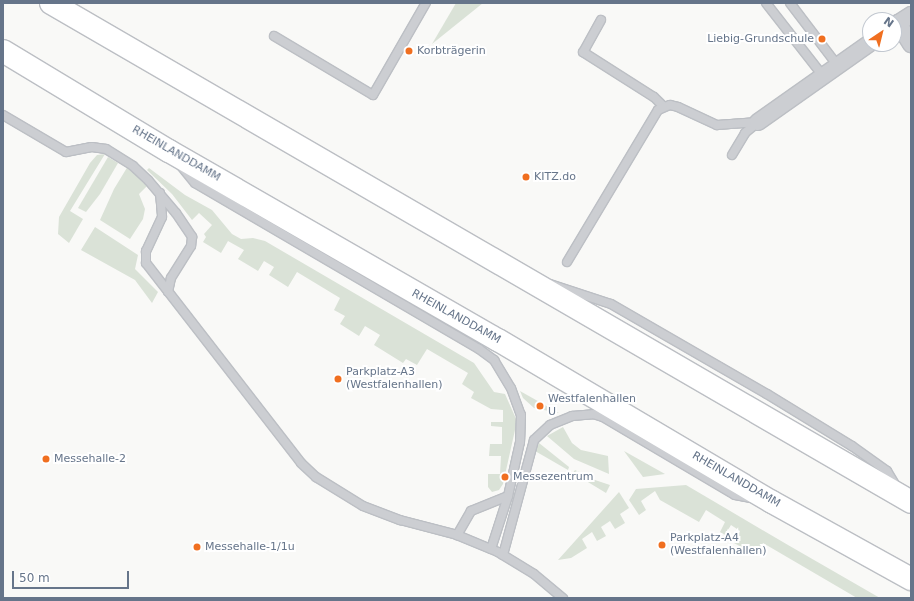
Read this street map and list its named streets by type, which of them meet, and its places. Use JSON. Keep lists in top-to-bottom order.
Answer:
{
  "streets": {
    "main road": ["RHEINLANDDAMM"]
  },
  "places": [
    "Liebig-Grundschule",
    "Korbträgerin",
    "KITZ.do",
    "Parkplatz-A3 (Westfalenhallen)",
    "Westfalenhallen U",
    "Messehalle-2",
    "Messezentrum",
    "Parkplatz-A4 (Westfalenhallen)",
    "Messehalle-1/1u"
  ],
  "scale_bar": "50 m",
  "north": "top right"
}
